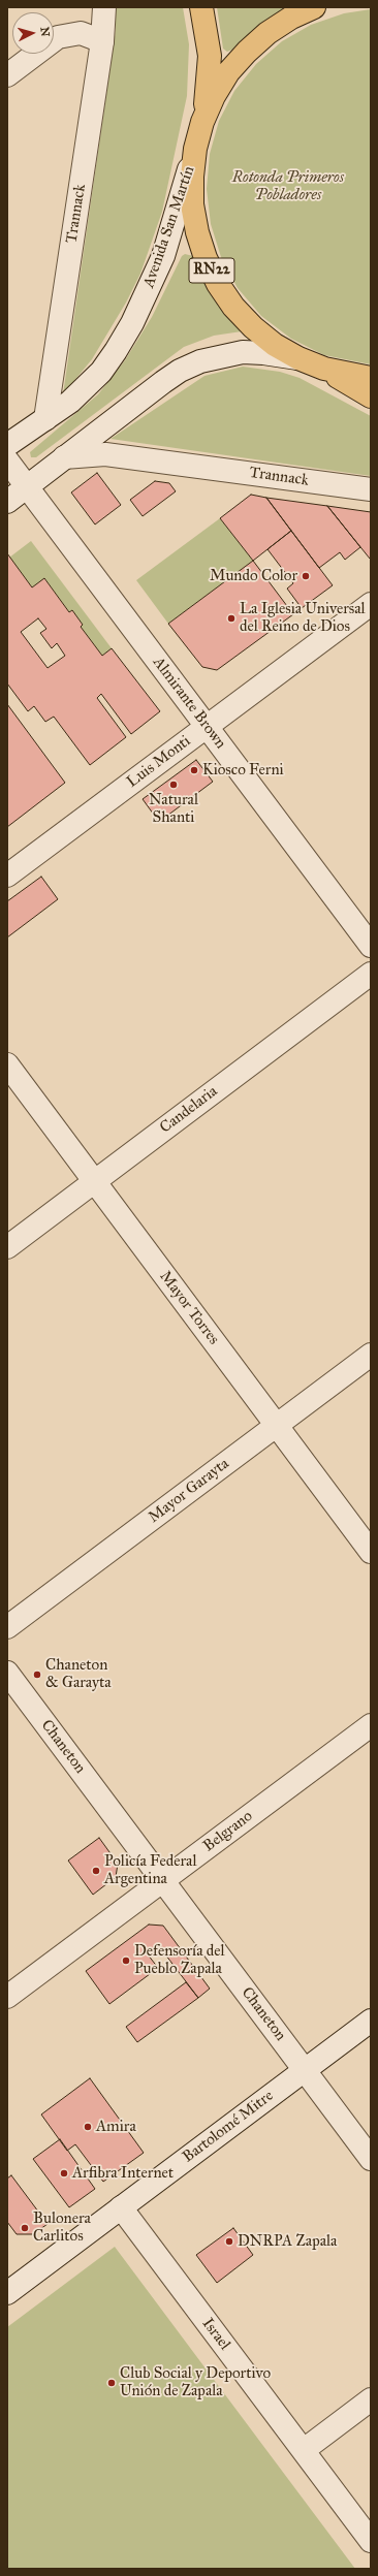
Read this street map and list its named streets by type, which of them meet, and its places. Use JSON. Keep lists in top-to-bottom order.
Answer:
{
  "streets": {
    "main road": ["RN22"],
    "street": [
      "Trannack",
      "Avenida San Martín",
      "Almirante Brown",
      "Luis Monti",
      "Candelaria",
      "Mayor Torres",
      "Mayor Garayta",
      "Chaneton",
      "Belgrano",
      "Bartolomé Mitre",
      "Israel"
    ]
  },
  "crossings": [
    ["Trannack", "Avenida San Martín"],
    ["Avenida San Martín", "RN22"],
    ["Almirante Brown", "Luis Monti"],
    ["Candelaria", "Mayor Torres"],
    ["Mayor Torres", "Mayor Garayta"],
    ["Chaneton", "Belgrano"],
    ["Chaneton", "Bartolomé Mitre"],
    ["Bartolomé Mitre", "Israel"]
  ],
  "parks": ["Rotonda Primeros Pobladores"],
  "places": [
    "Mundo Color",
    "La Iglesia Universal del Reino de Dios",
    "Kiosco Ferni",
    "Natural Shanti",
    "Chaneton & Garayta",
    "Policía Federal Argentina",
    "Defensoría del Pueblo Zapala",
    "Amira",
    "Arfibra Internet",
    "Bulonera Carlitos",
    "DNRPA Zapala",
    "Club Social y Deportivo Unión de Zapala"
  ],
  "north": "right"
}
